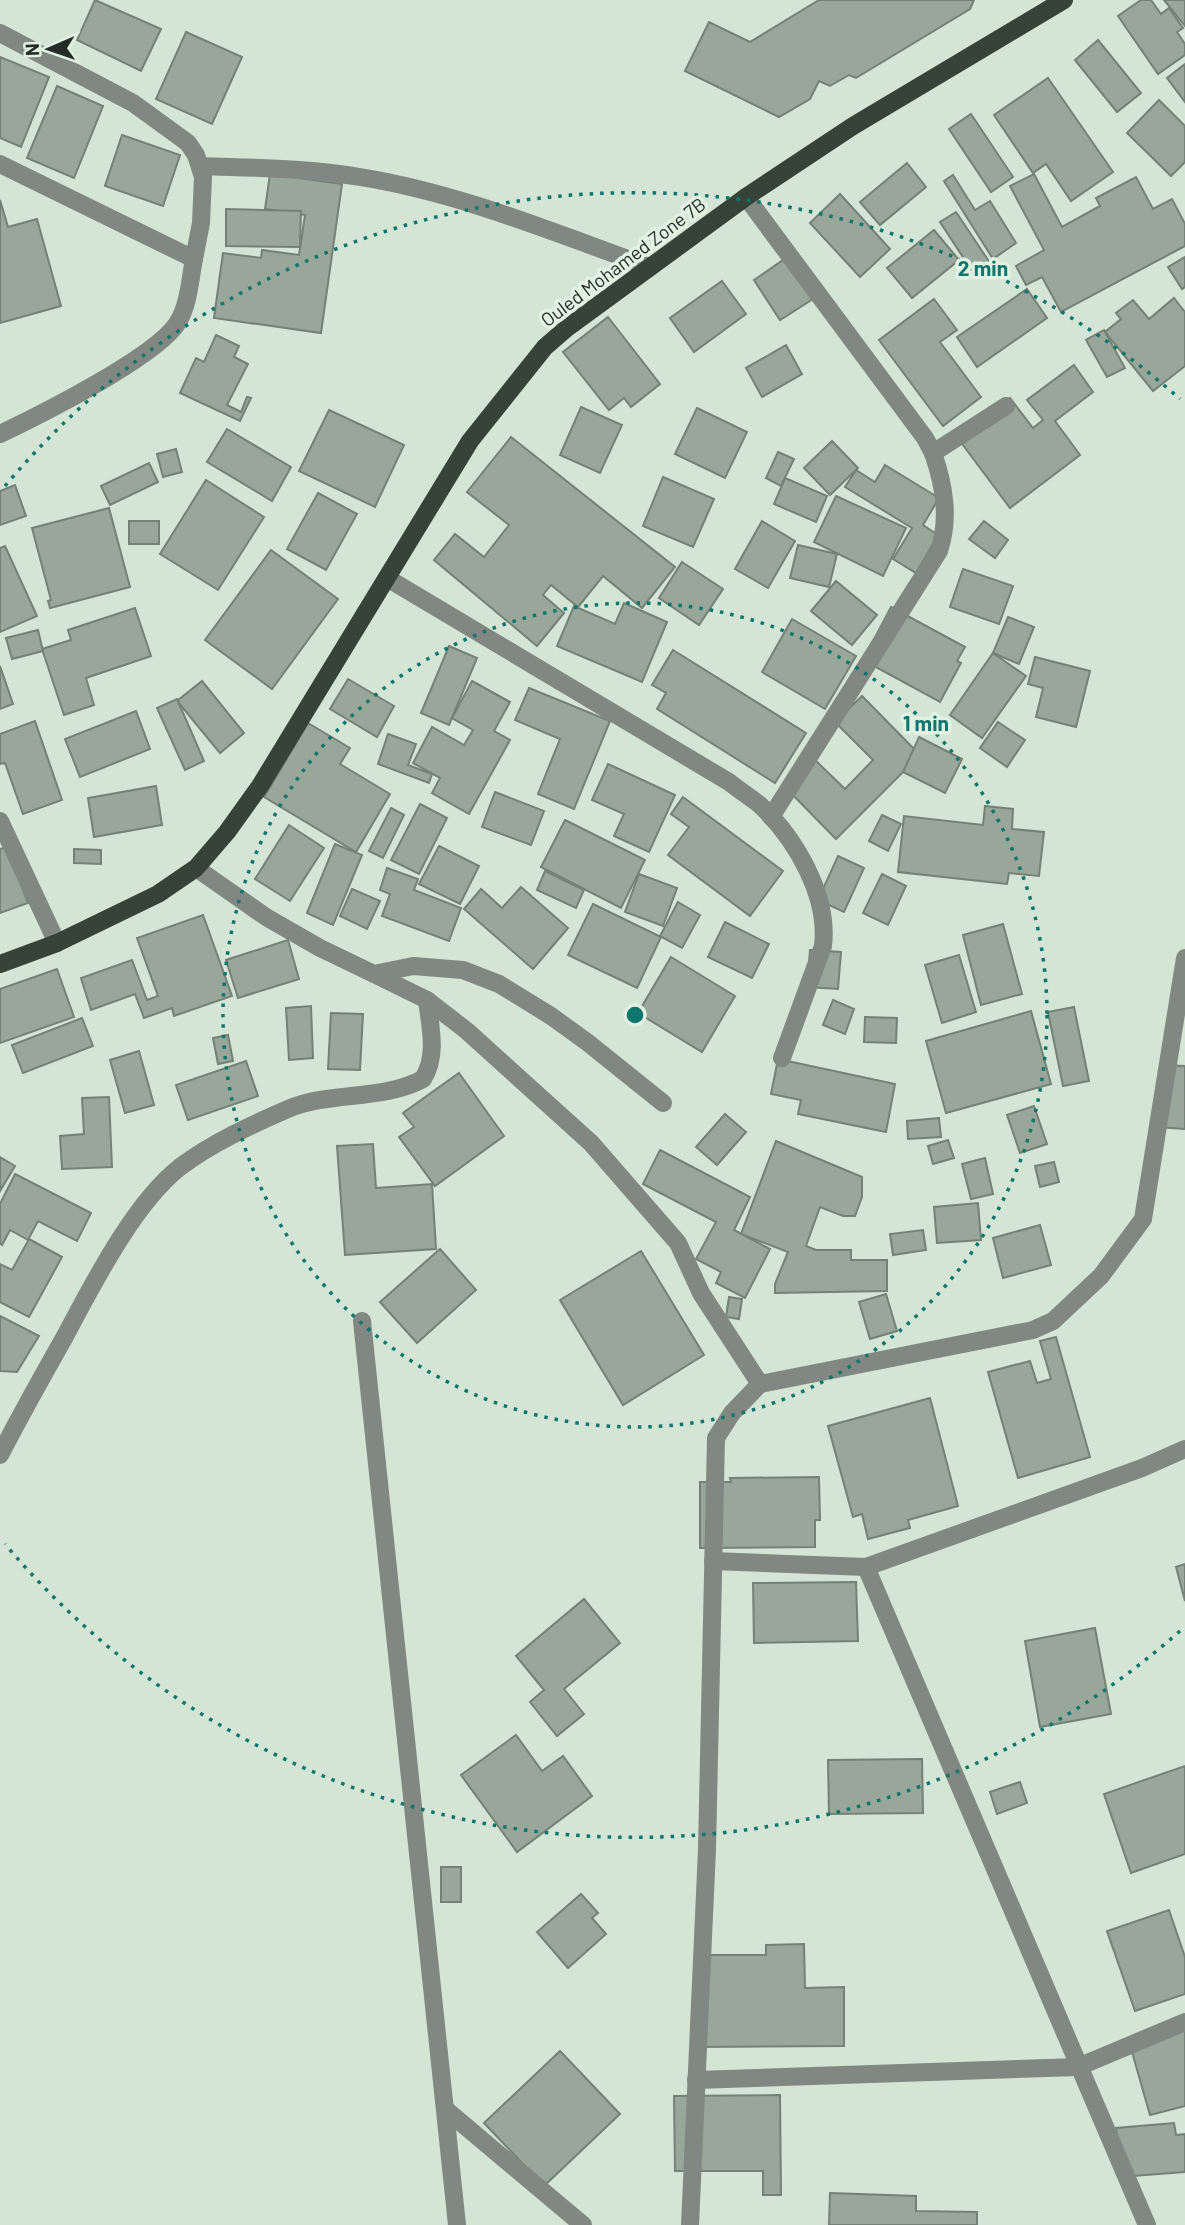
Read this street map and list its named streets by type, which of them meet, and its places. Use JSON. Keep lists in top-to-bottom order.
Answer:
{
  "streets": {
    "main road": ["Ouled Mohamed Zone 7B"]
  },
  "north": "left",
  "rings": ["2 min", "1 min"]
}
